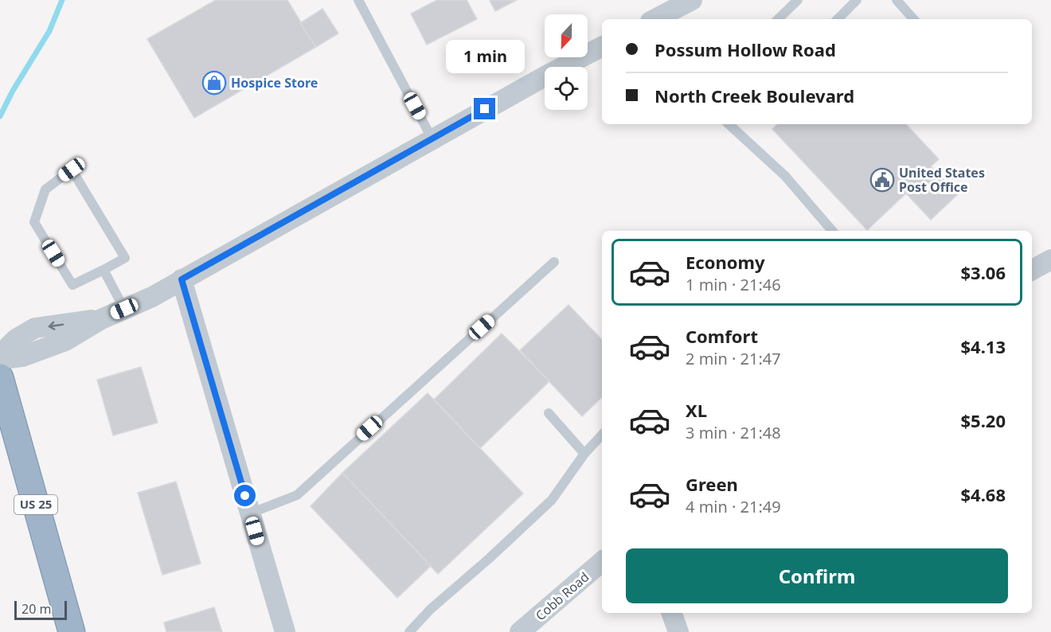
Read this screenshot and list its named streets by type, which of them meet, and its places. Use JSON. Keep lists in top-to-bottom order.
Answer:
{
  "streets": {
    "highway": ["US 25"],
    "street": ["Cobb Road"]
  },
  "places": {
    "shop": ["Hospice Store"],
    "public building": ["United States Post Office"]
  },
  "scale_bar": "20 m",
  "north": "bottom",
  "page": {
    "banner": ["Possum Hollow Road", "North Creek Boulevard"],
    "bubble": "1 min",
    "list": [
      {
        "name": "Economy",
        "note": "1 min · 21:46",
        "value": "$3.06"
      },
      {
        "name": "Comfort",
        "note": "2 min · 21:47",
        "value": "$4.13"
      },
      {
        "name": "XL",
        "note": "3 min · 21:48",
        "value": "$5.20"
      },
      {
        "name": "Green",
        "note": "4 min · 21:49",
        "value": "$4.68"
      }
    ],
    "buttons": "Confirm",
    "scale": "20 m"
  }
}
